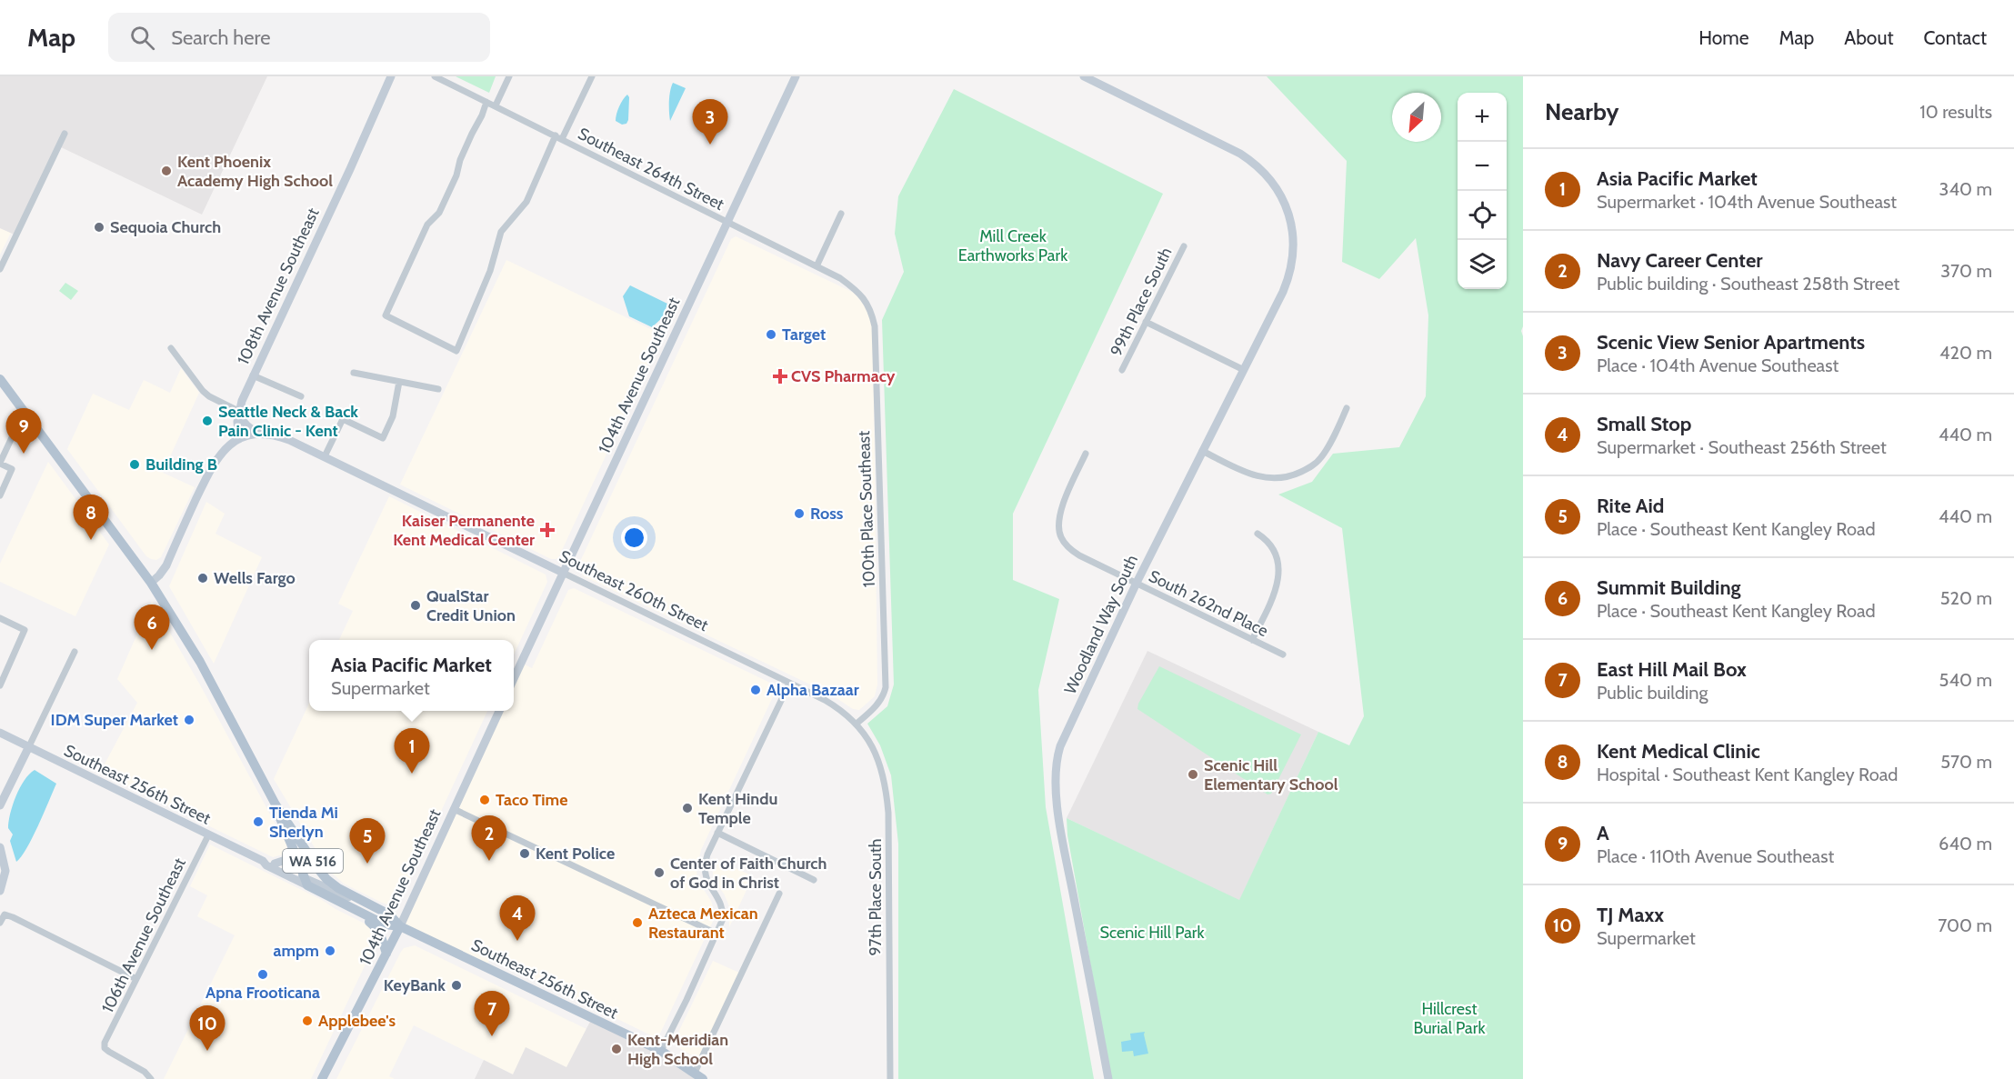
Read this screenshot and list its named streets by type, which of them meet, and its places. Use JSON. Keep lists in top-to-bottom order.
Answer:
{
  "streets": {
    "main road": ["104th Avenue Southeast", "Southeast 256th Street", "WA 516"],
    "street": [
      "Southeast 264th Street",
      "108th Avenue Southeast",
      "99th Place South",
      "100th Place Southeast",
      "Southeast 260th Street",
      "South 262nd Place",
      "Woodland Way South",
      "97th Place South",
      "106th Avenue Southeast"
    ]
  },
  "crossings": [
    ["Southeast 264th Street", "104th Avenue Southeast"],
    ["Southeast 264th Street", "100th Place Southeast"],
    ["108th Avenue Southeast", "Southeast 260th Street"],
    ["104th Avenue Southeast", "Southeast 260th Street"],
    ["104th Avenue Southeast", "Southeast 256th Street"],
    ["100th Place Southeast", "Southeast 260th Street"],
    ["100th Place Southeast", "97th Place South"],
    ["Southeast 260th Street", "97th Place South"],
    ["South 262nd Place", "Woodland Way South"],
    ["Southeast 256th Street", "WA 516"],
    ["Southeast 256th Street", "106th Avenue Southeast"]
  ],
  "parks": ["Mill Creek Earthworks Park", "Scenic Hill Park", "Hillcrest Burial Park"],
  "places": {
    "other": [
      "Kent Phoenix Academy High School",
      "Sequoia Church",
      "Target",
      "Seattle Neck & Back Pain Clinic - Kent",
      "Building B",
      "Ross",
      "Wells Fargo",
      "QualStar Credit Union",
      "Alpha Bazaar",
      "IDM Super Market",
      "Scenic Hill Elementary School",
      "Taco Time",
      "Kent Hindu Temple",
      "Tienda Mi Sherlyn",
      "Kent Police",
      "Center of Faith Church of God in Christ",
      "Azteca Mexican Restaurant",
      "ampm",
      "Apna Frooticana",
      "KeyBank",
      "Applebee's",
      "Kent-Meridian High School"
    ],
    "health": ["CVS Pharmacy", "Kaiser Permanente Kent Medical Center"]
  },
  "north": "bottom left",
  "page": {
    "header": "Map",
    "search": "Search here",
    "nav": [
      "Home",
      "Map",
      "About",
      "Contact"
    ],
    "heading": ["Nearby", "10 results"],
    "map_buttons": ["+", "−"],
    "pins": [
      "3",
      "9",
      "8",
      "6",
      "1",
      "2",
      "5",
      "4",
      "7",
      "10"
    ],
    "list": [
      {
        "mark": "1",
        "name": "Asia Pacific Market",
        "note": "Supermarket · 104th Avenue Southeast",
        "value": "340 m"
      },
      {
        "mark": "2",
        "name": "Navy Career Center",
        "note": "Public building · Southeast 258th Street",
        "value": "370 m"
      },
      {
        "mark": "3",
        "name": "Scenic View Senior Apartments",
        "note": "Place · 104th Avenue Southeast",
        "value": "420 m"
      },
      {
        "mark": "4",
        "name": "Small Stop",
        "note": "Supermarket · Southeast 256th Street",
        "value": "440 m"
      },
      {
        "mark": "5",
        "name": "Rite Aid",
        "note": "Place · Southeast Kent Kangley Road",
        "value": "440 m"
      },
      {
        "mark": "6",
        "name": "Summit Building",
        "note": "Place · Southeast Kent Kangley Road",
        "value": "520 m"
      },
      {
        "mark": "7",
        "name": "East Hill Mail Box",
        "note": "Public building",
        "value": "540 m"
      },
      {
        "mark": "8",
        "name": "Kent Medical Clinic",
        "note": "Hospital · Southeast Kent Kangley Road",
        "value": "570 m"
      },
      {
        "mark": "9",
        "name": "A",
        "note": "Place · 110th Avenue Southeast",
        "value": "640 m"
      },
      {
        "mark": "10",
        "name": "TJ Maxx",
        "note": "Supermarket",
        "value": "700 m"
      }
    ],
    "popup": ["Asia Pacific Market", "Supermarket"]
  }
}
